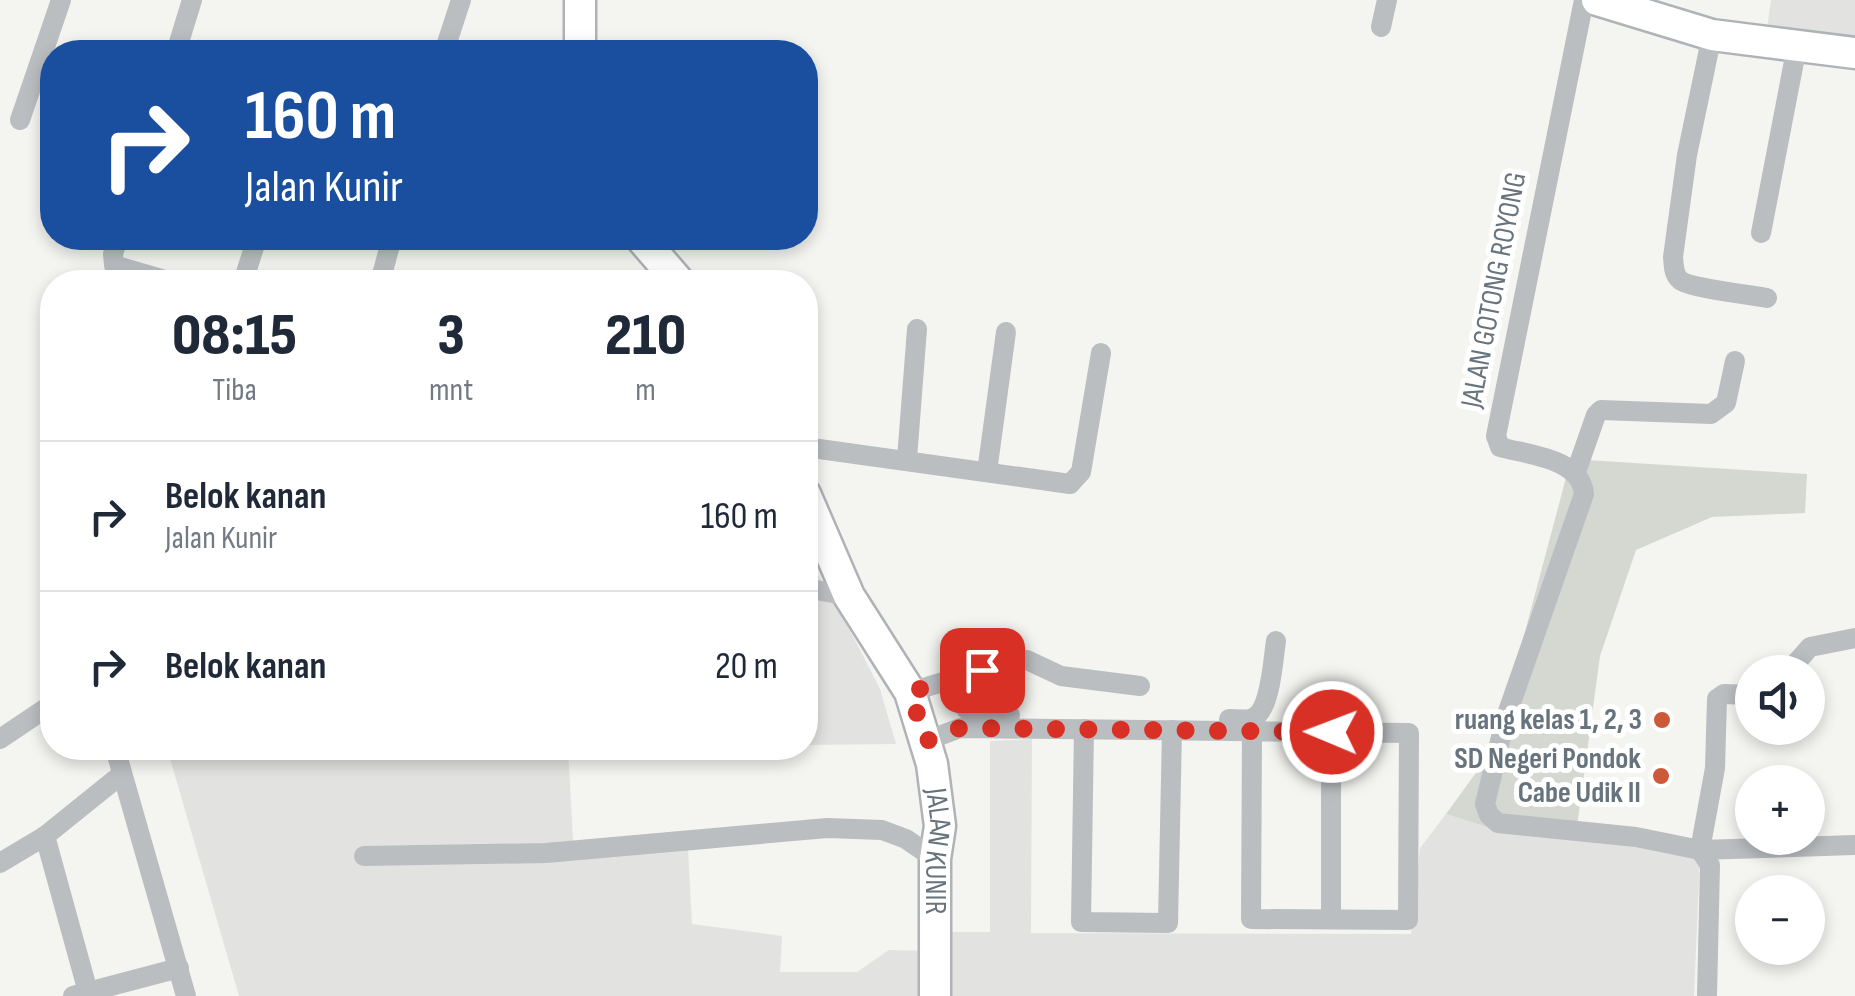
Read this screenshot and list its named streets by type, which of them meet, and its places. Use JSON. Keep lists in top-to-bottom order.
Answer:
{
  "streets": {
    "street": ["JALAN GOTONG ROYONG", "JALAN KUNIR"]
  },
  "places": ["ruang kelas 1, 2, 3", "SD Negeri Pondok Cabe Udik II"],
  "page": {
    "turn": ["160 m", "Jalan Kunir"],
    "eta": [
      "08:15",
      "Tiba",
      "3",
      "mnt",
      "210",
      "m"
    ],
    "list": [
      {
        "name": "Belok kanan",
        "note": "Jalan Kunir",
        "value": "160 m"
      },
      {
        "name": "Belok kanan",
        "value": "20 m"
      }
    ],
    "map_buttons": ["+", "−"]
  }
}
